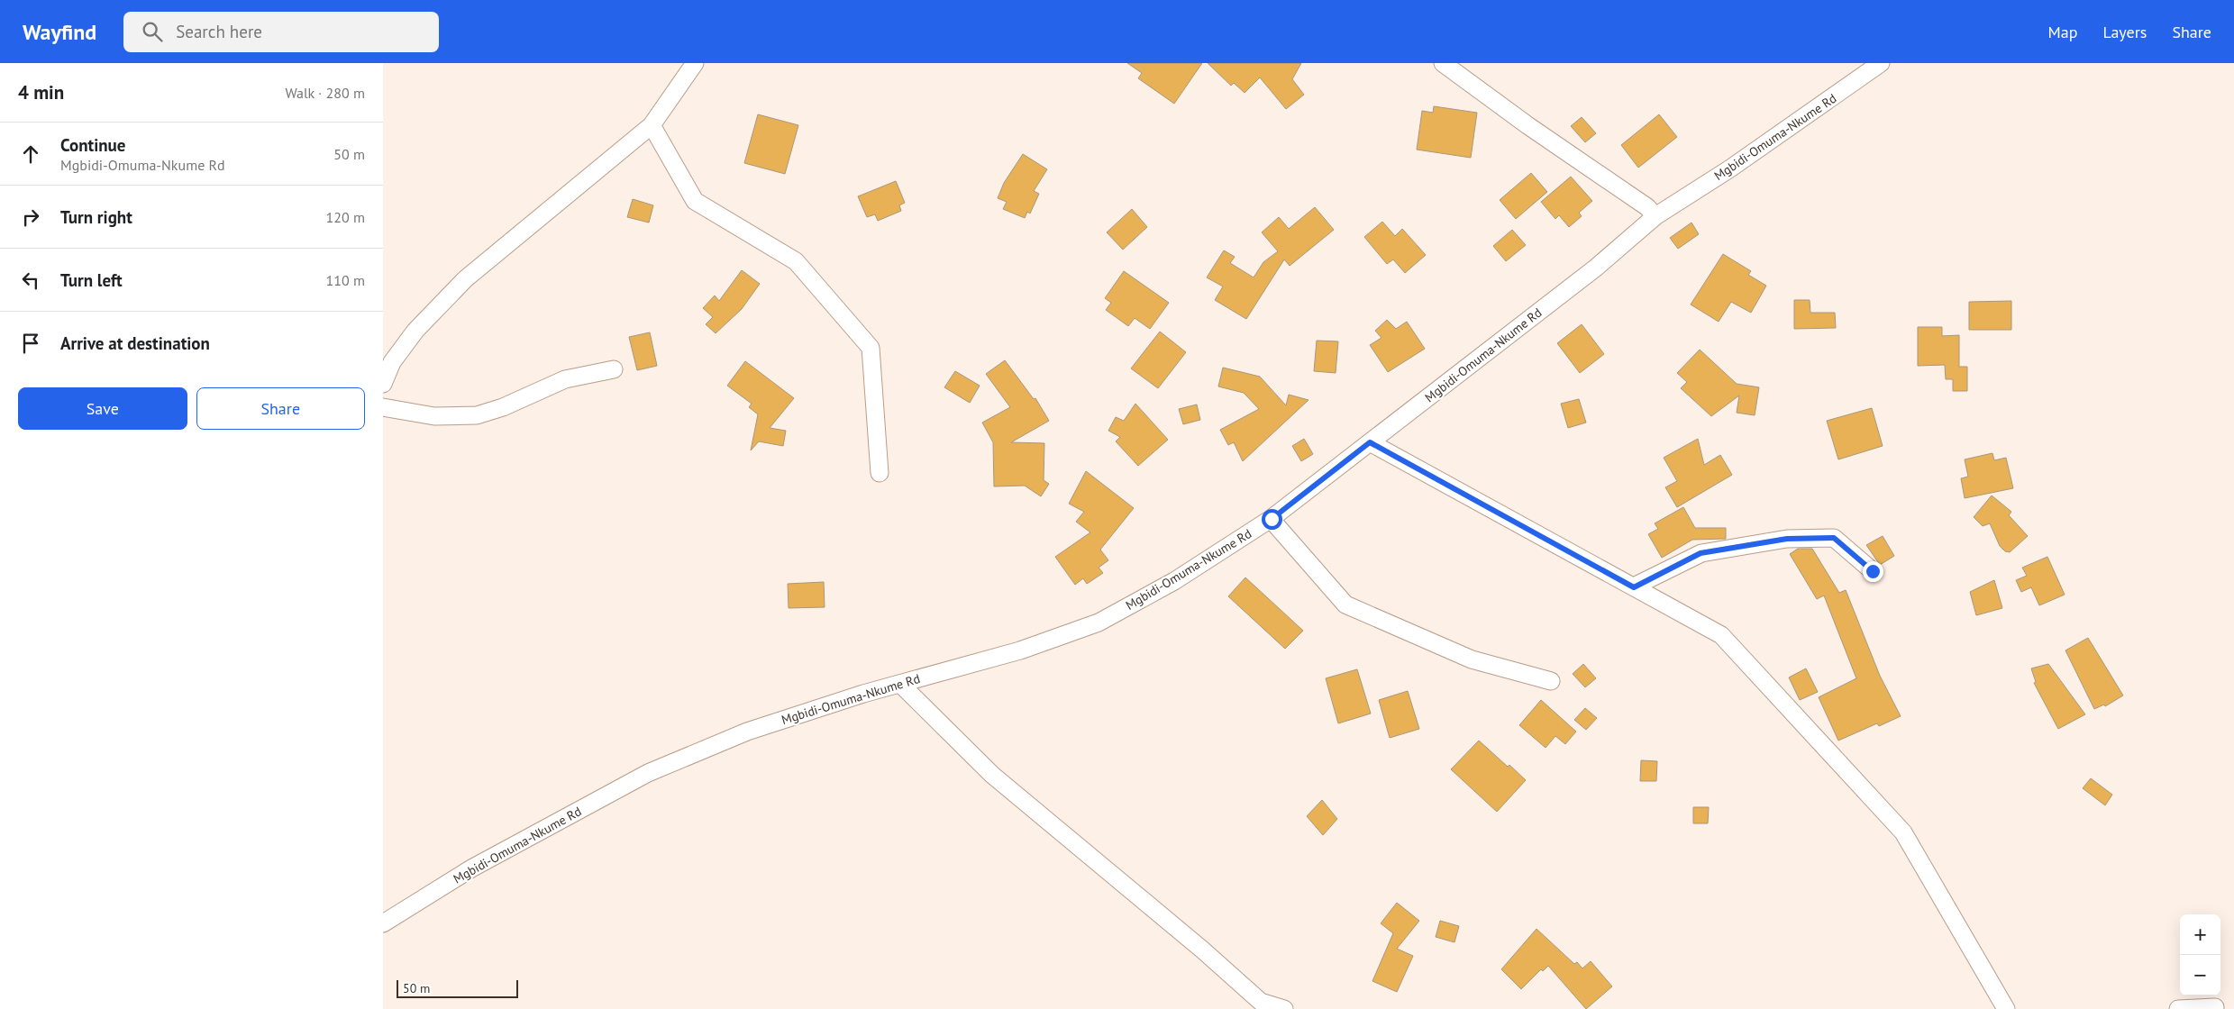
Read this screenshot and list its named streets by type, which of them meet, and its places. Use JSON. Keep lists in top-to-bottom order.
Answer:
{
  "streets": {
    "street": ["Mgbidi-Omuma-Nkume Rd"]
  },
  "scale_bar": "50 m",
  "page": {
    "header": "Wayfind",
    "search": "Search here",
    "nav": ["Map", "Layers", "Share"],
    "heading": ["4 min", "Walk · 280 m"],
    "list": [
      ["Continue", "Mgbidi-Omuma-Nkume Rd", "50 m"],
      ["Turn right", "120 m"],
      ["Turn left", "110 m"],
      "Arrive at destination"
    ],
    "buttons": ["Save", "Share"],
    "map_buttons": ["+", "−"],
    "scale": "50 m"
  }
}
